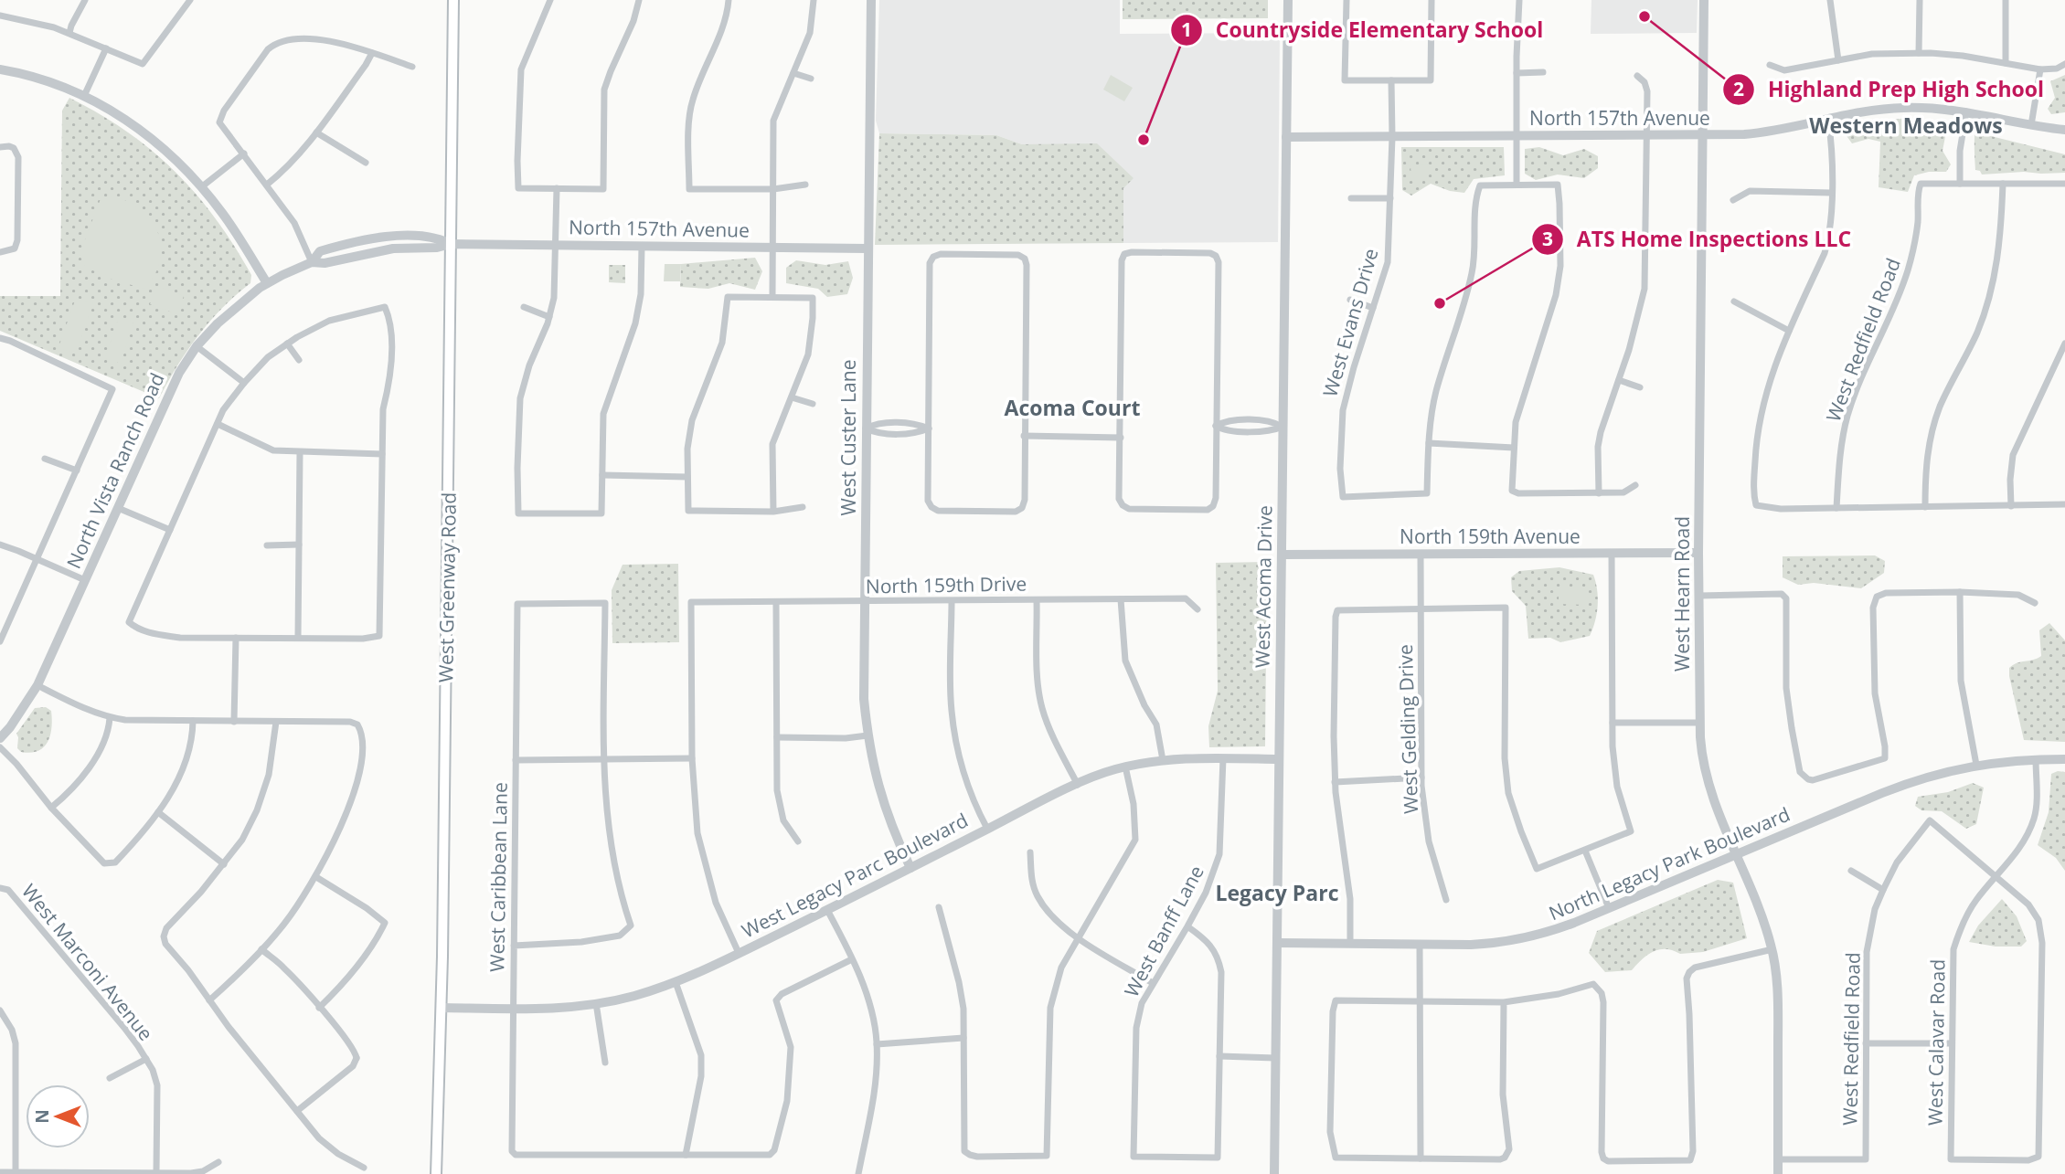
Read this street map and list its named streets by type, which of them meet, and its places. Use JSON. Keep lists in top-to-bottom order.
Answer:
{
  "streets": {
    "main road": ["West Greenway Road"],
    "street": [
      "North 157th Avenue",
      "West Evans Drive",
      "West Redfield Road",
      "West Custer Lane",
      "North Vista Ranch Road",
      "North 159th Avenue",
      "North 159th Drive",
      "West Acoma Drive",
      "West Hearn Road",
      "West Gelding Drive",
      "North Legacy Park Boulevard",
      "West Legacy Parc Boulevard",
      "West Caribbean Lane",
      "West Banff Lane",
      "West Marconi Avenue",
      "West Calavar Road"
    ]
  },
  "crossings": [
    ["North 157th Avenue", "West Evans Drive"],
    ["North 157th Avenue", "West Custer Lane"],
    ["North 157th Avenue", "North Vista Ranch Road"],
    ["North 157th Avenue", "West Acoma Drive"],
    ["North 157th Avenue", "West Greenway Road"],
    ["North 157th Avenue", "West Hearn Road"],
    ["West Redfield Road", "West Hearn Road"],
    ["West Redfield Road", "West Calavar Road"],
    ["West Custer Lane", "North 159th Drive"],
    ["West Custer Lane", "West Legacy Parc Boulevard"],
    ["North Vista Ranch Road", "West Greenway Road"],
    ["North 159th Avenue", "West Acoma Drive"],
    ["North 159th Avenue", "West Hearn Road"],
    ["North 159th Avenue", "West Gelding Drive"],
    ["West Acoma Drive", "North Legacy Park Boulevard"],
    ["West Acoma Drive", "West Legacy Parc Boulevard"],
    ["West Greenway Road", "West Legacy Parc Boulevard"],
    ["West Hearn Road", "North Legacy Park Boulevard"],
    ["North Legacy Park Boulevard", "West Calavar Road"],
    ["West Legacy Parc Boulevard", "West Caribbean Lane"],
    ["West Legacy Parc Boulevard", "West Banff Lane"]
  ],
  "districts": ["Western Meadows", "Acoma Court", "Legacy Parc"],
  "places": ["Highland Prep High School", "Countryside Elementary School", "ATS Home Inspections LLC"],
  "north": "left"
}
